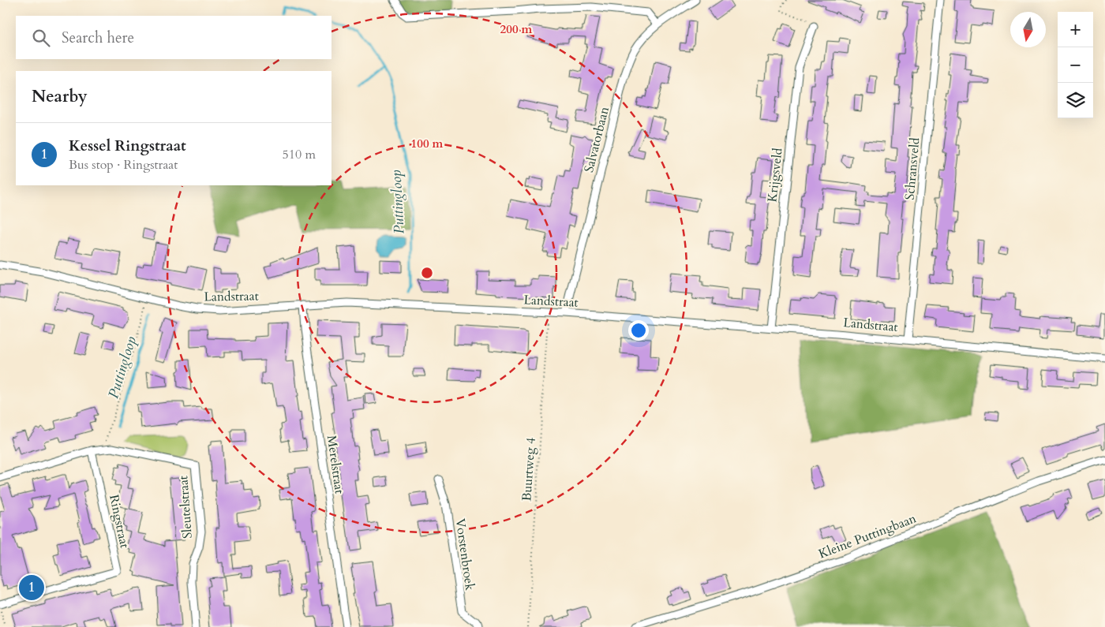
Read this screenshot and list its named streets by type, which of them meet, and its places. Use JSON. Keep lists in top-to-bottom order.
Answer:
{
  "streets": {
    "street": [
      "Salvatorbaan",
      "Schransveld",
      "Krijgsveld",
      "Landstraat",
      "Merelstraat",
      "Sleutelstraat",
      "Ringstraat",
      "Kleine Puttingbaan",
      "Vorstenbroek"
    ],
    "path": ["Buurtweg 4"]
  },
  "crossings": [
    ["Salvatorbaan", "Landstraat"],
    ["Schransveld", "Landstraat"],
    ["Krijgsveld", "Landstraat"],
    ["Landstraat", "Merelstraat"],
    ["Landstraat", "Buurtweg 4"],
    ["Sleutelstraat", "Ringstraat"]
  ],
  "water": ["Puttingloop"],
  "north": "bottom",
  "page": {
    "map_buttons": ["+", "−"],
    "search": "Search here",
    "heading": "Nearby",
    "list": [
      {
        "mark": "1",
        "name": "Kessel Ringstraat",
        "note": "Bus stop · Ringstraat",
        "value": "510 m"
      }
    ],
    "pins": "1"
  },
  "rings": ["200 m", "100 m"]
}
